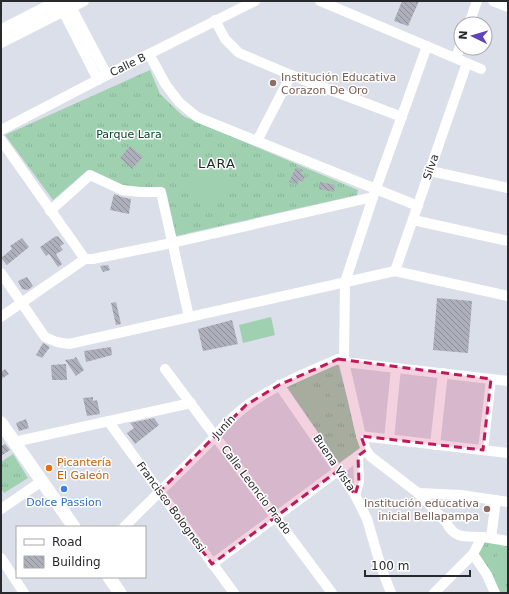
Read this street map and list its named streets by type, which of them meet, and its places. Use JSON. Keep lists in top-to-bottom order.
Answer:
{
  "streets": {
    "street": [
      "Calle B",
      "Silva",
      "Junín",
      "Buena Vista",
      "Calle Leoncio Prado",
      "Francisco Bolognesi"
    ]
  },
  "crossings": [
    ["Junín", "Buena Vista"],
    ["Junín", "Calle Leoncio Prado"],
    ["Junín", "Francisco Bolognesi"]
  ],
  "districts": ["LARA"],
  "parks": ["Parque Lara"],
  "places": [
    "Institución Educativa Corazon De Oro",
    "Picantería El Galeón",
    "Dolce Passion",
    "Institución educativa inicial Bellapampa"
  ],
  "legend": ["Road", "Building"],
  "scale_bar": "100 m",
  "north": "left"
}
